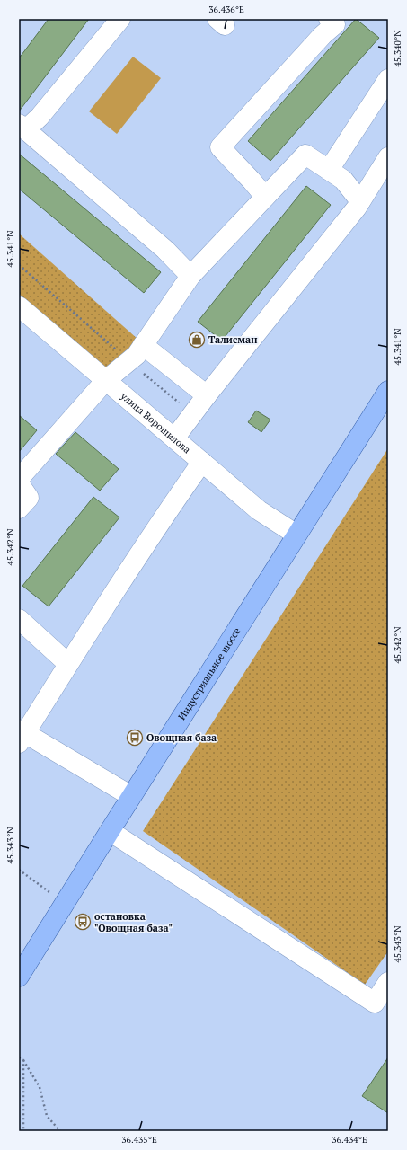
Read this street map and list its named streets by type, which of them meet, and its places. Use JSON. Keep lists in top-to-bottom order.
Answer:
{
  "streets": {
    "main road": ["Индустриальное шоссе"],
    "street": ["улица Ворошилова"]
  },
  "crossings": [
    ["улица Ворошилова", "Индустриальное шоссе"]
  ],
  "places": {
    "shop": ["Талисман"],
    "bus stop": ["Овощная база", "остановка \"Овощная база\""]
  },
  "coordinates": [
    "36.436°E",
    "45.340°N",
    "45.341°N",
    "45.342°N",
    "45.343°N",
    "36.435°E",
    "36.434°E"
  ]
}
